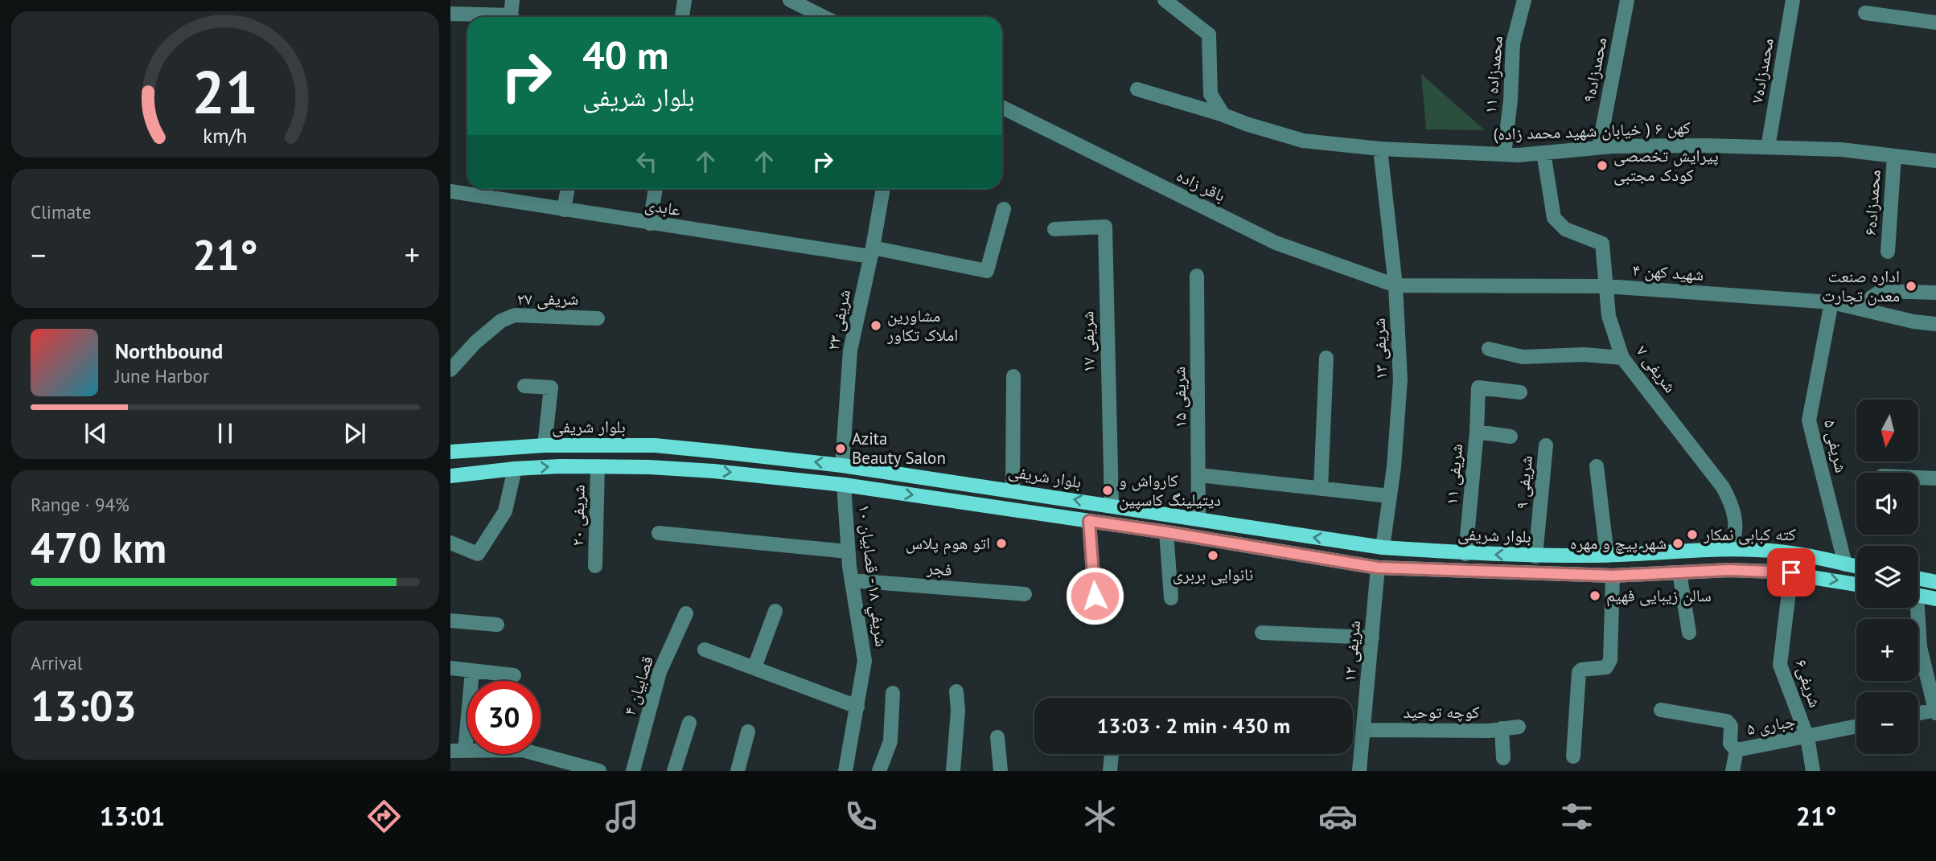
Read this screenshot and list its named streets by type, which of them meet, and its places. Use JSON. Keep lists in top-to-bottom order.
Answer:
{
  "streets": {
    "main road": ["بلوار شریفی"],
    "street": [
      "محمدزاده۹",
      "محمدزاده۷",
      "محمدزاده ۱۱",
      "کهن ۶ ( خیابان شهید محمد زاده)",
      "باقر زاده",
      "محمدزاده۶",
      "عابدی",
      "شهید کهن ۴",
      "شریفی ۲۷",
      "شریفی ۲۳",
      "شریفی ۱۷",
      "شریفی ۱۳",
      "شریفی ۷",
      "شریفی ۱۵",
      "شریفی ۵",
      "شریفی ۱۱",
      "شریفی ۹",
      "شریفی ۲۰",
      "فجر",
      "شريفي ۱۸ - قصابیان ۱۰",
      "شریفی ۱۲",
      "شریفی۶",
      "قصابیان ۴",
      "کوچه توحید",
      "جباری ۵"
    ]
  },
  "crossings": [
    ["محمدزاده۹", "کهن ۶ ( خیابان شهید محمد زاده)"],
    ["محمدزاده۷", "کهن ۶ ( خیابان شهید محمد زاده)"],
    ["محمدزاده ۱۱", "کهن ۶ ( خیابان شهید محمد زاده)"],
    ["کهن ۶ ( خیابان شهید محمد زاده)", "محمدزاده۶"],
    ["کهن ۶ ( خیابان شهید محمد زاده)", "شریفی ۱۳"],
    ["کهن ۶ ( خیابان شهید محمد زاده)", "شریفی ۷"],
    ["باقر زاده", "شهید کهن ۴"],
    ["باقر زاده", "شریفی ۱۳"],
    ["عابدی", "شریفی ۲۳"],
    ["شهید کهن ۴", "شریفی ۱۳"],
    ["شهید کهن ۴", "شریفی ۷"],
    ["شهید کهن ۴", "شریفی ۵"],
    ["شریفی ۲۳", "بلوار شریفی"],
    ["شریفی ۱۷", "بلوار شریفی"],
    ["شریفی ۱۳", "بلوار شریفی"],
    ["شریفی ۷", "بلوار شریفی"],
    ["شریفی ۱۵", "بلوار شریفی"],
    ["بلوار شریفی", "شریفی ۵"],
    ["بلوار شریفی", "شریفی ۱۱"],
    ["بلوار شریفی", "شریفی ۹"],
    ["فجر", "شريفي ۱۸ - قصابیان ۱۰"],
    ["شریفی ۱۲", "کوچه توحید"],
    ["شریفی۶", "جباری ۵"]
  ],
  "places": [
    "پیرایش تخصصی کودک مجتبی",
    "اداره صنعت معدن تجارت",
    "مشاورین املاک تکاور",
    "Azita Beauty Salon",
    "کارواش و دیتیلینگ کاسپین",
    "کته کبابی نمکار",
    "اتو هوم پلاس",
    "شهر پیچ و مهره",
    "نانوایی بربری",
    "سالن زیبایی فهیم"
  ],
  "north": "bottom",
  "page": {
    "turn": ["40 m", "بلوار شریفی"],
    "tile": [
      "Climate",
      ["Range · 94%", "470 km"],
      ["Arrival", "13:03"]
    ],
    "heat": ["−", "21°", "+"],
    "song": ["Northbound", "June Harbor"],
    "map_buttons": ["+", "−"],
    "limit": "30",
    "trip": "13:03 · 2 min · 430 m",
    "tabs": ["13:01", "21°"],
    "gauge": ["21", "km/h"]
  }
}
